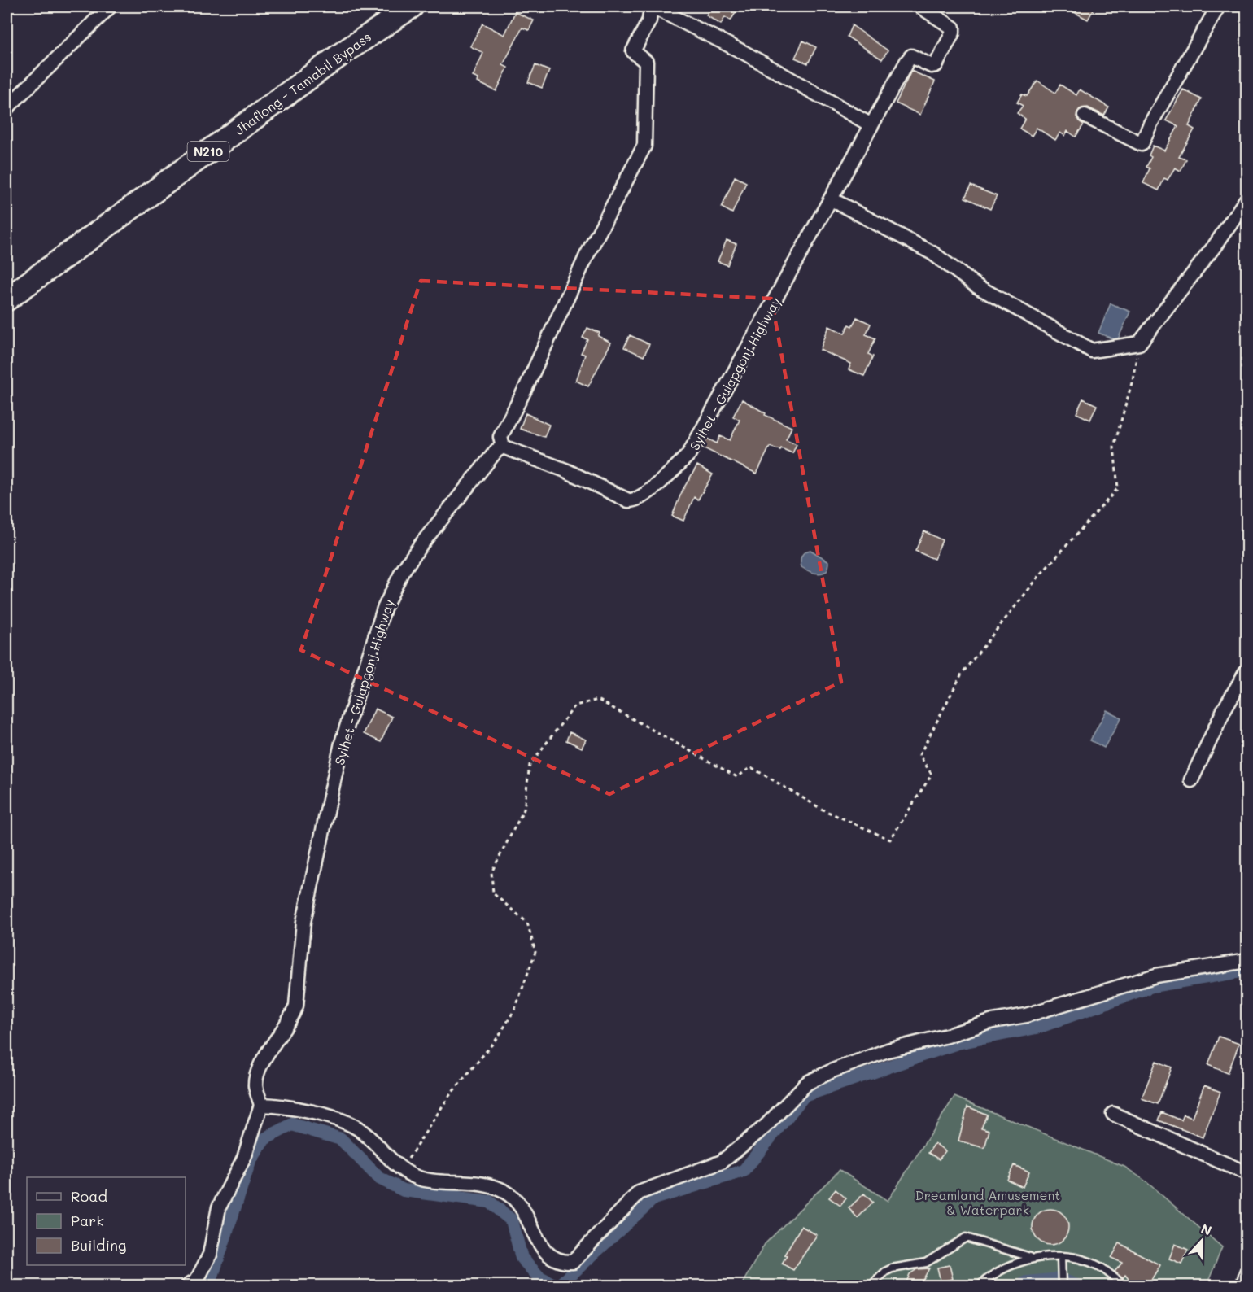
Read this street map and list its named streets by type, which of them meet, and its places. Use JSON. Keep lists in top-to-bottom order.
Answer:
{
  "streets": {
    "highway": ["Jhaflong - Tamabil Bypass", "N210"],
    "street": ["Sylhet - Gulapgonj Highway"]
  },
  "parks": ["Dreamland Amusement & Waterpark"],
  "legend": ["Road", "Park", "Building"],
  "north": "top"
}
